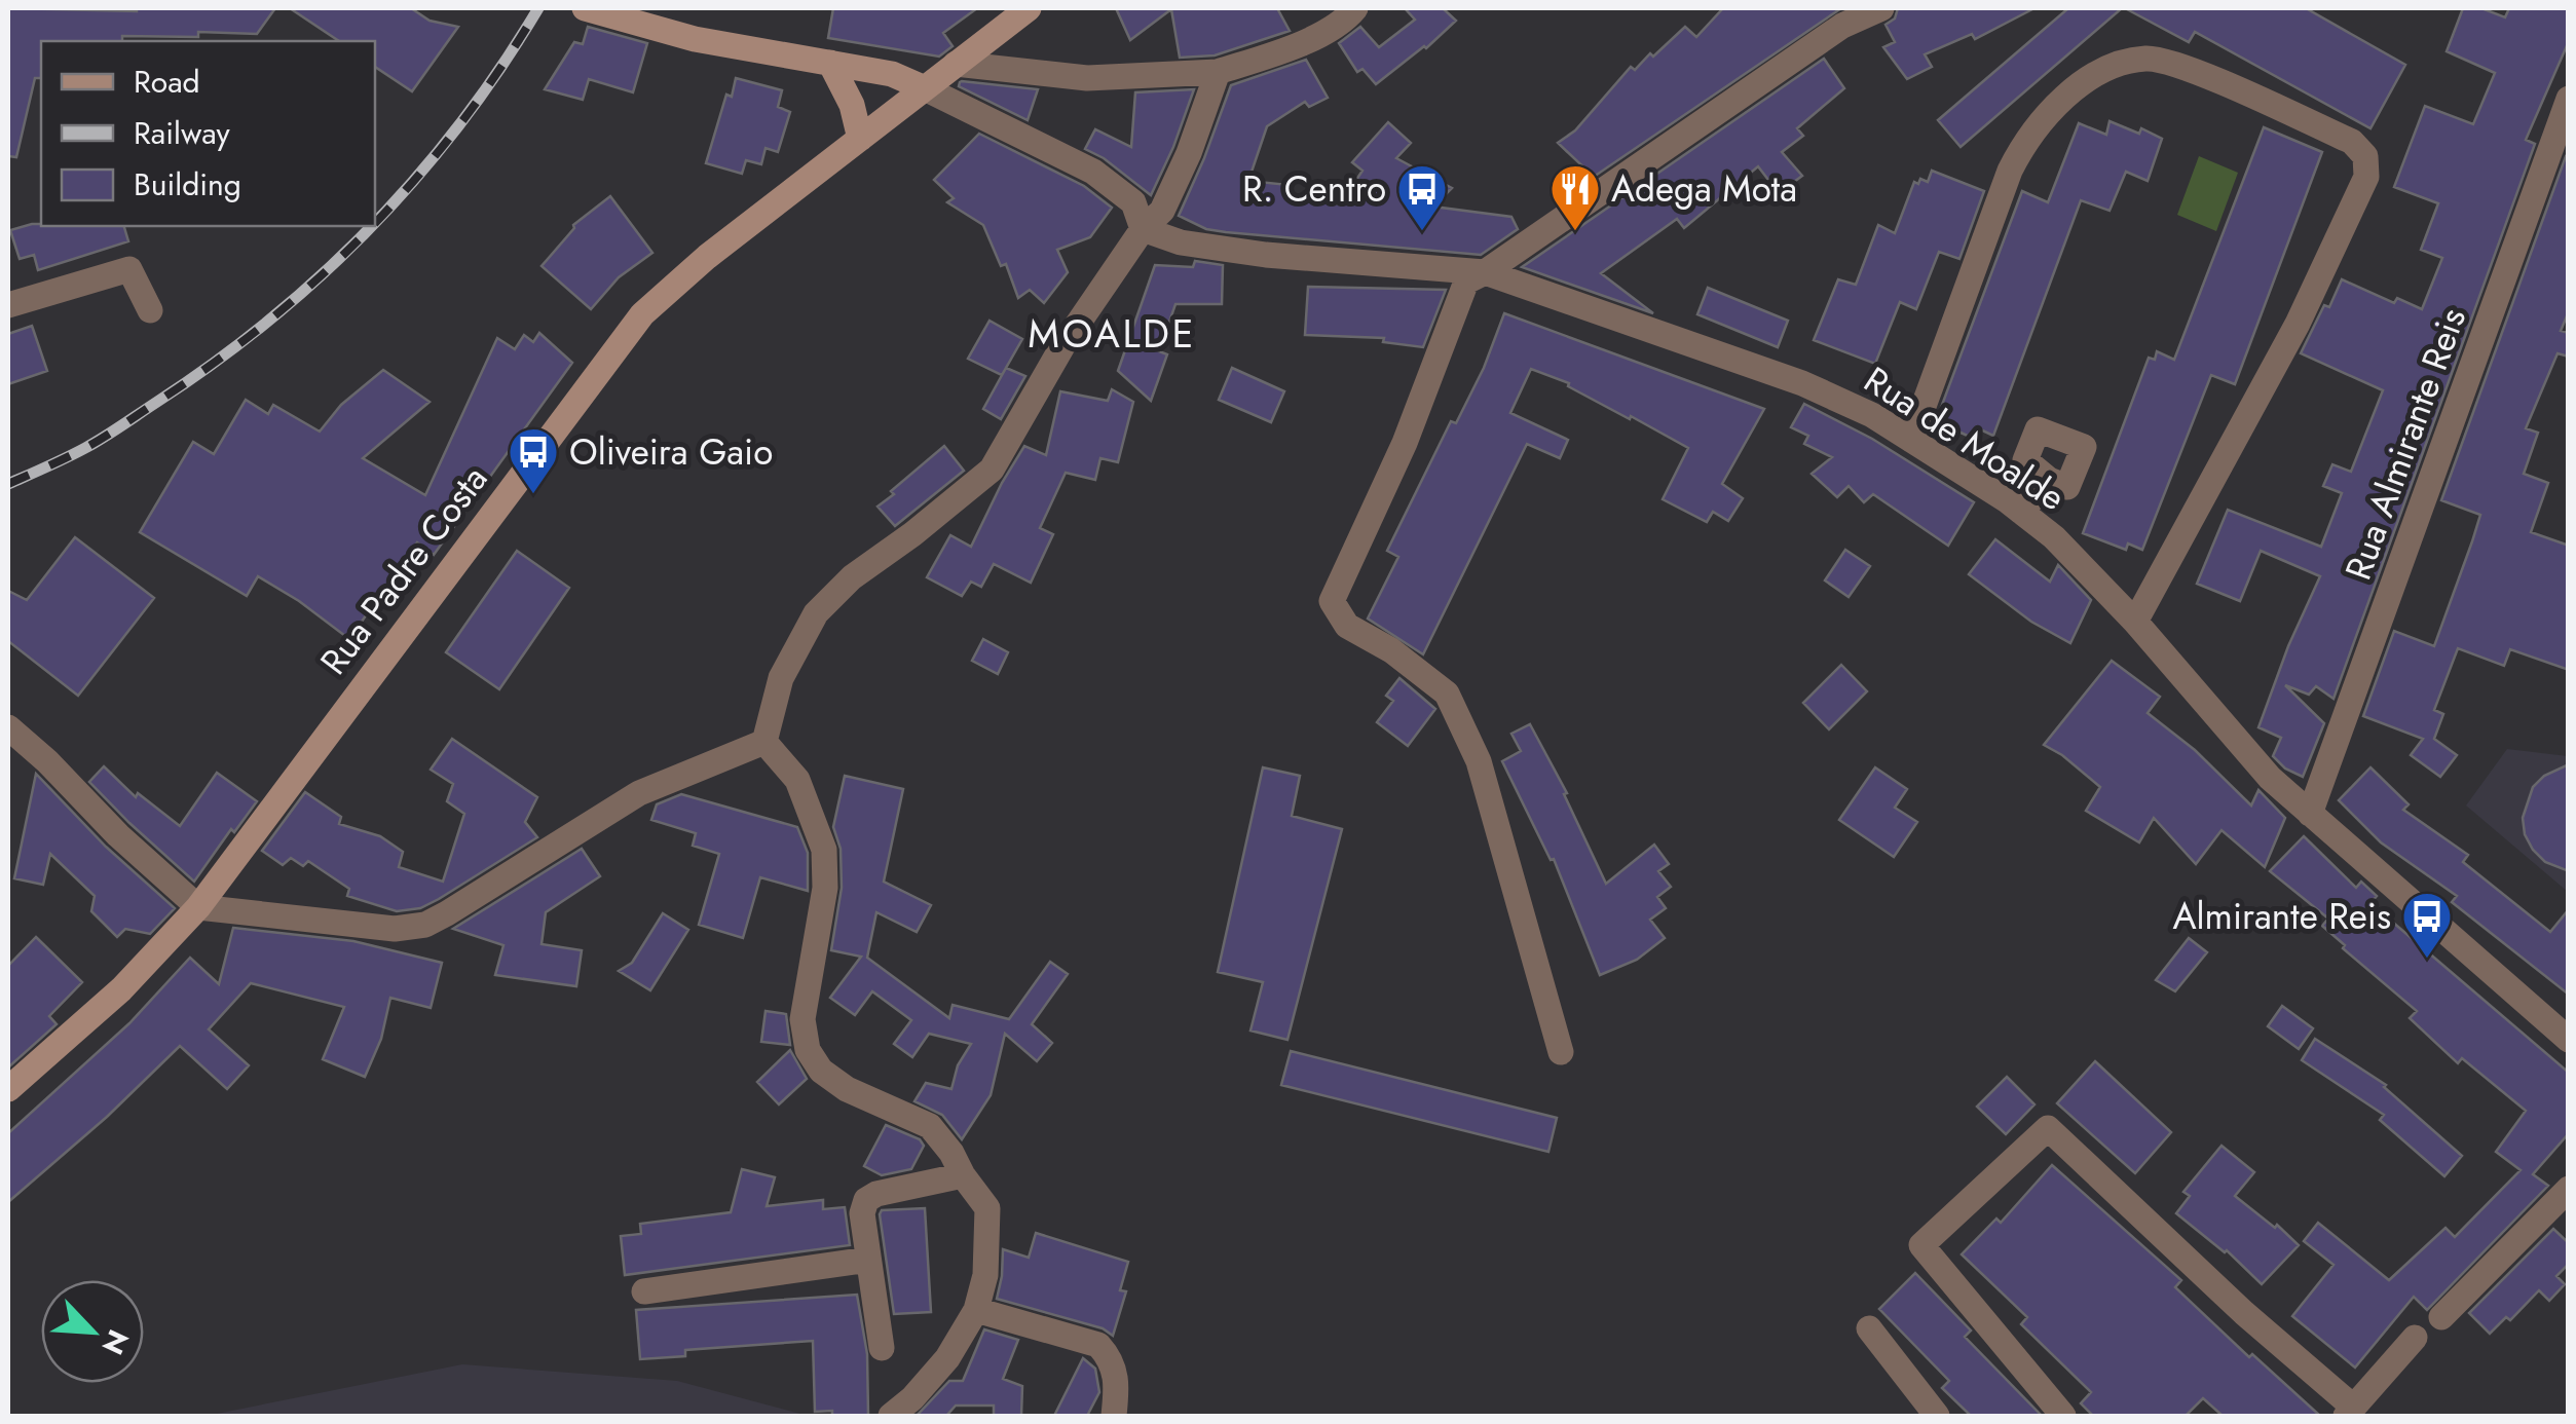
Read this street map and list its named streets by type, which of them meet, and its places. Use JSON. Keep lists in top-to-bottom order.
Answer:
{
  "streets": {
    "street": ["Rua de Moalde", "Rua Almirante Reis", "Rua Padre Costa"]
  },
  "crossings": [
    ["Rua de Moalde", "Rua Almirante Reis"]
  ],
  "districts": ["MOALDE"],
  "places": {
    "bus stop": ["R. Centro", "Oliveira Gaio", "Almirante Reis"],
    "restaurant": ["Adega Mota"]
  },
  "legend": ["Road", "Railway", "Building"],
  "north": "bottom right"
}
